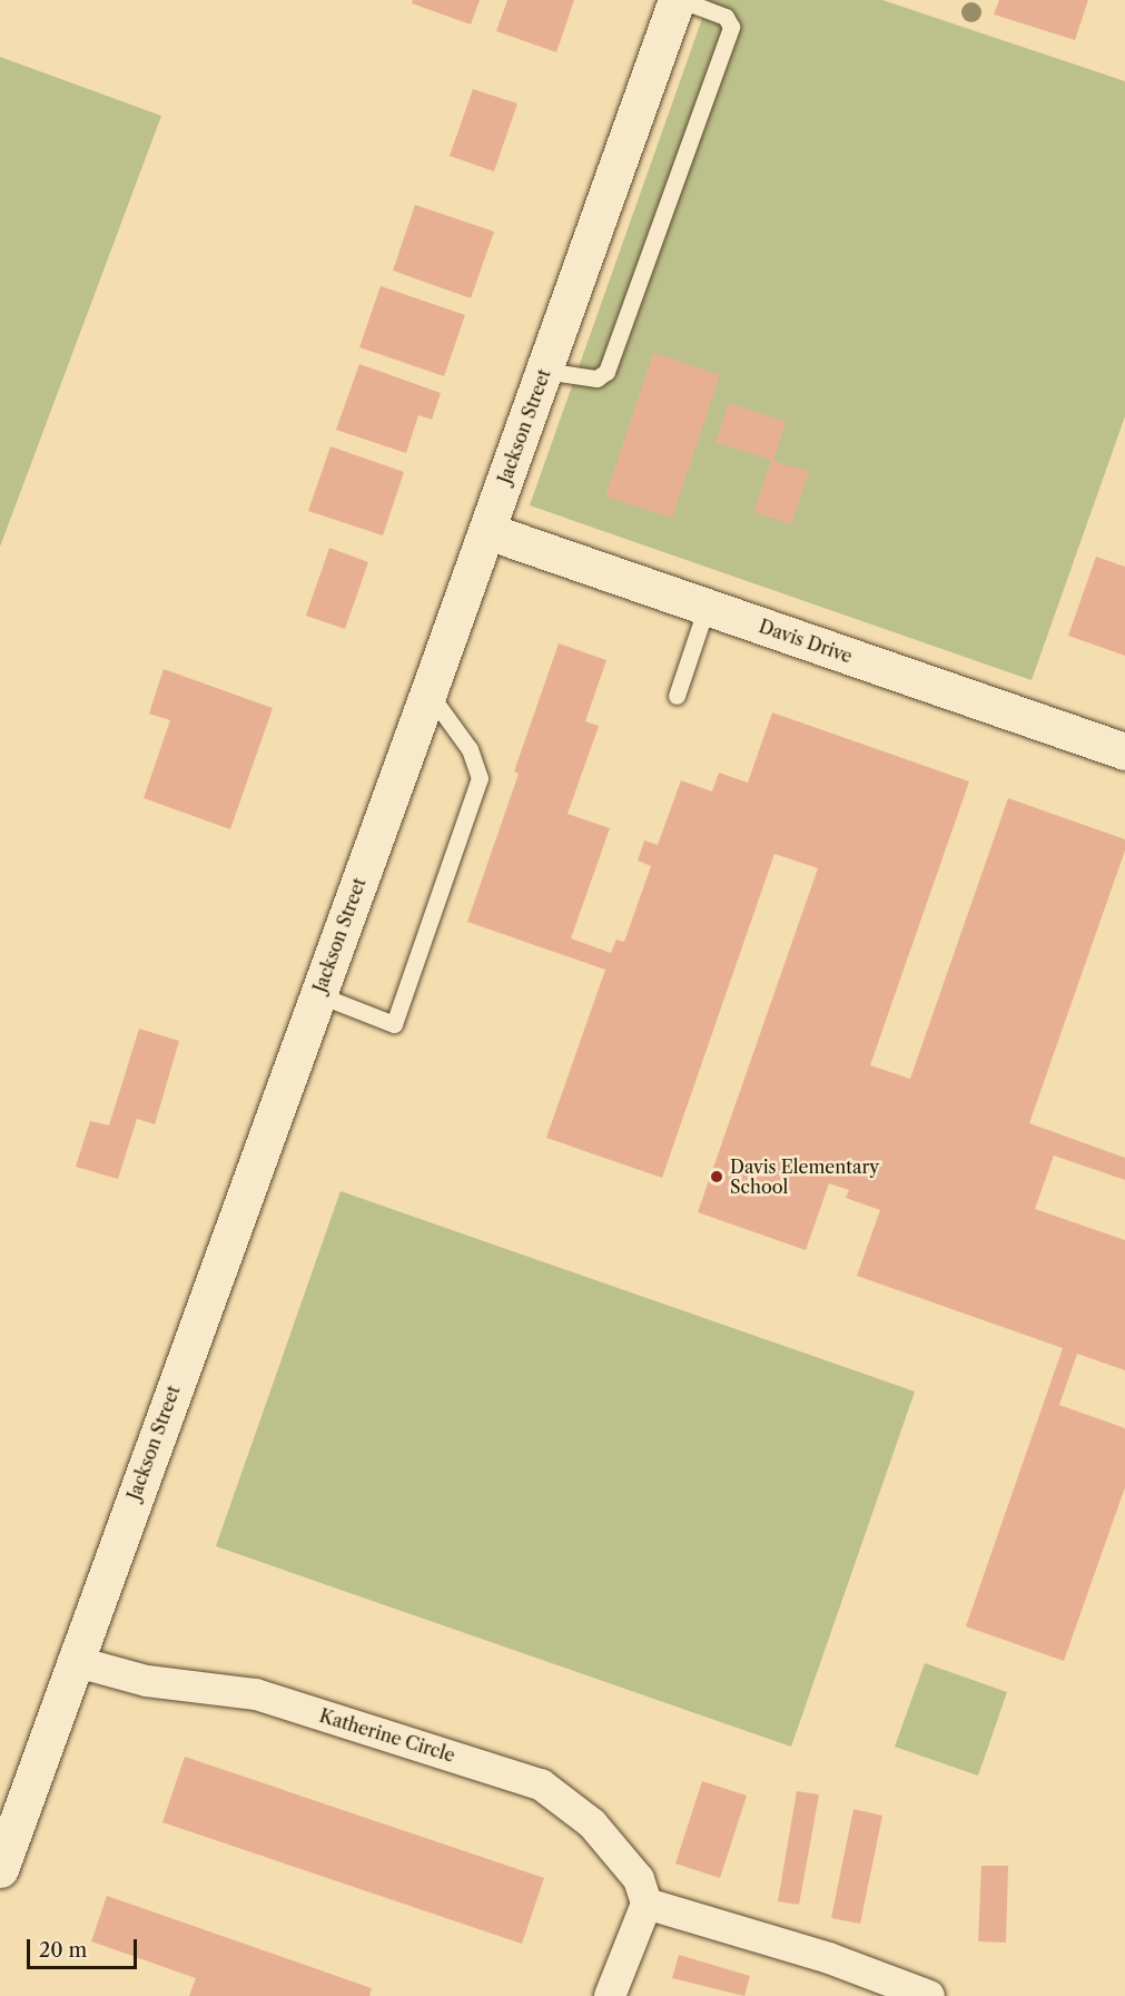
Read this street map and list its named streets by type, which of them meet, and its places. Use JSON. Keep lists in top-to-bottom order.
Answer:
{
  "streets": {
    "street": ["Jackson Street", "Davis Drive", "Katherine Circle"]
  },
  "crossings": [
    ["Jackson Street", "Davis Drive"],
    ["Jackson Street", "Katherine Circle"]
  ],
  "places": ["Davis Elementary School"],
  "scale_bar": "20 m"
}
